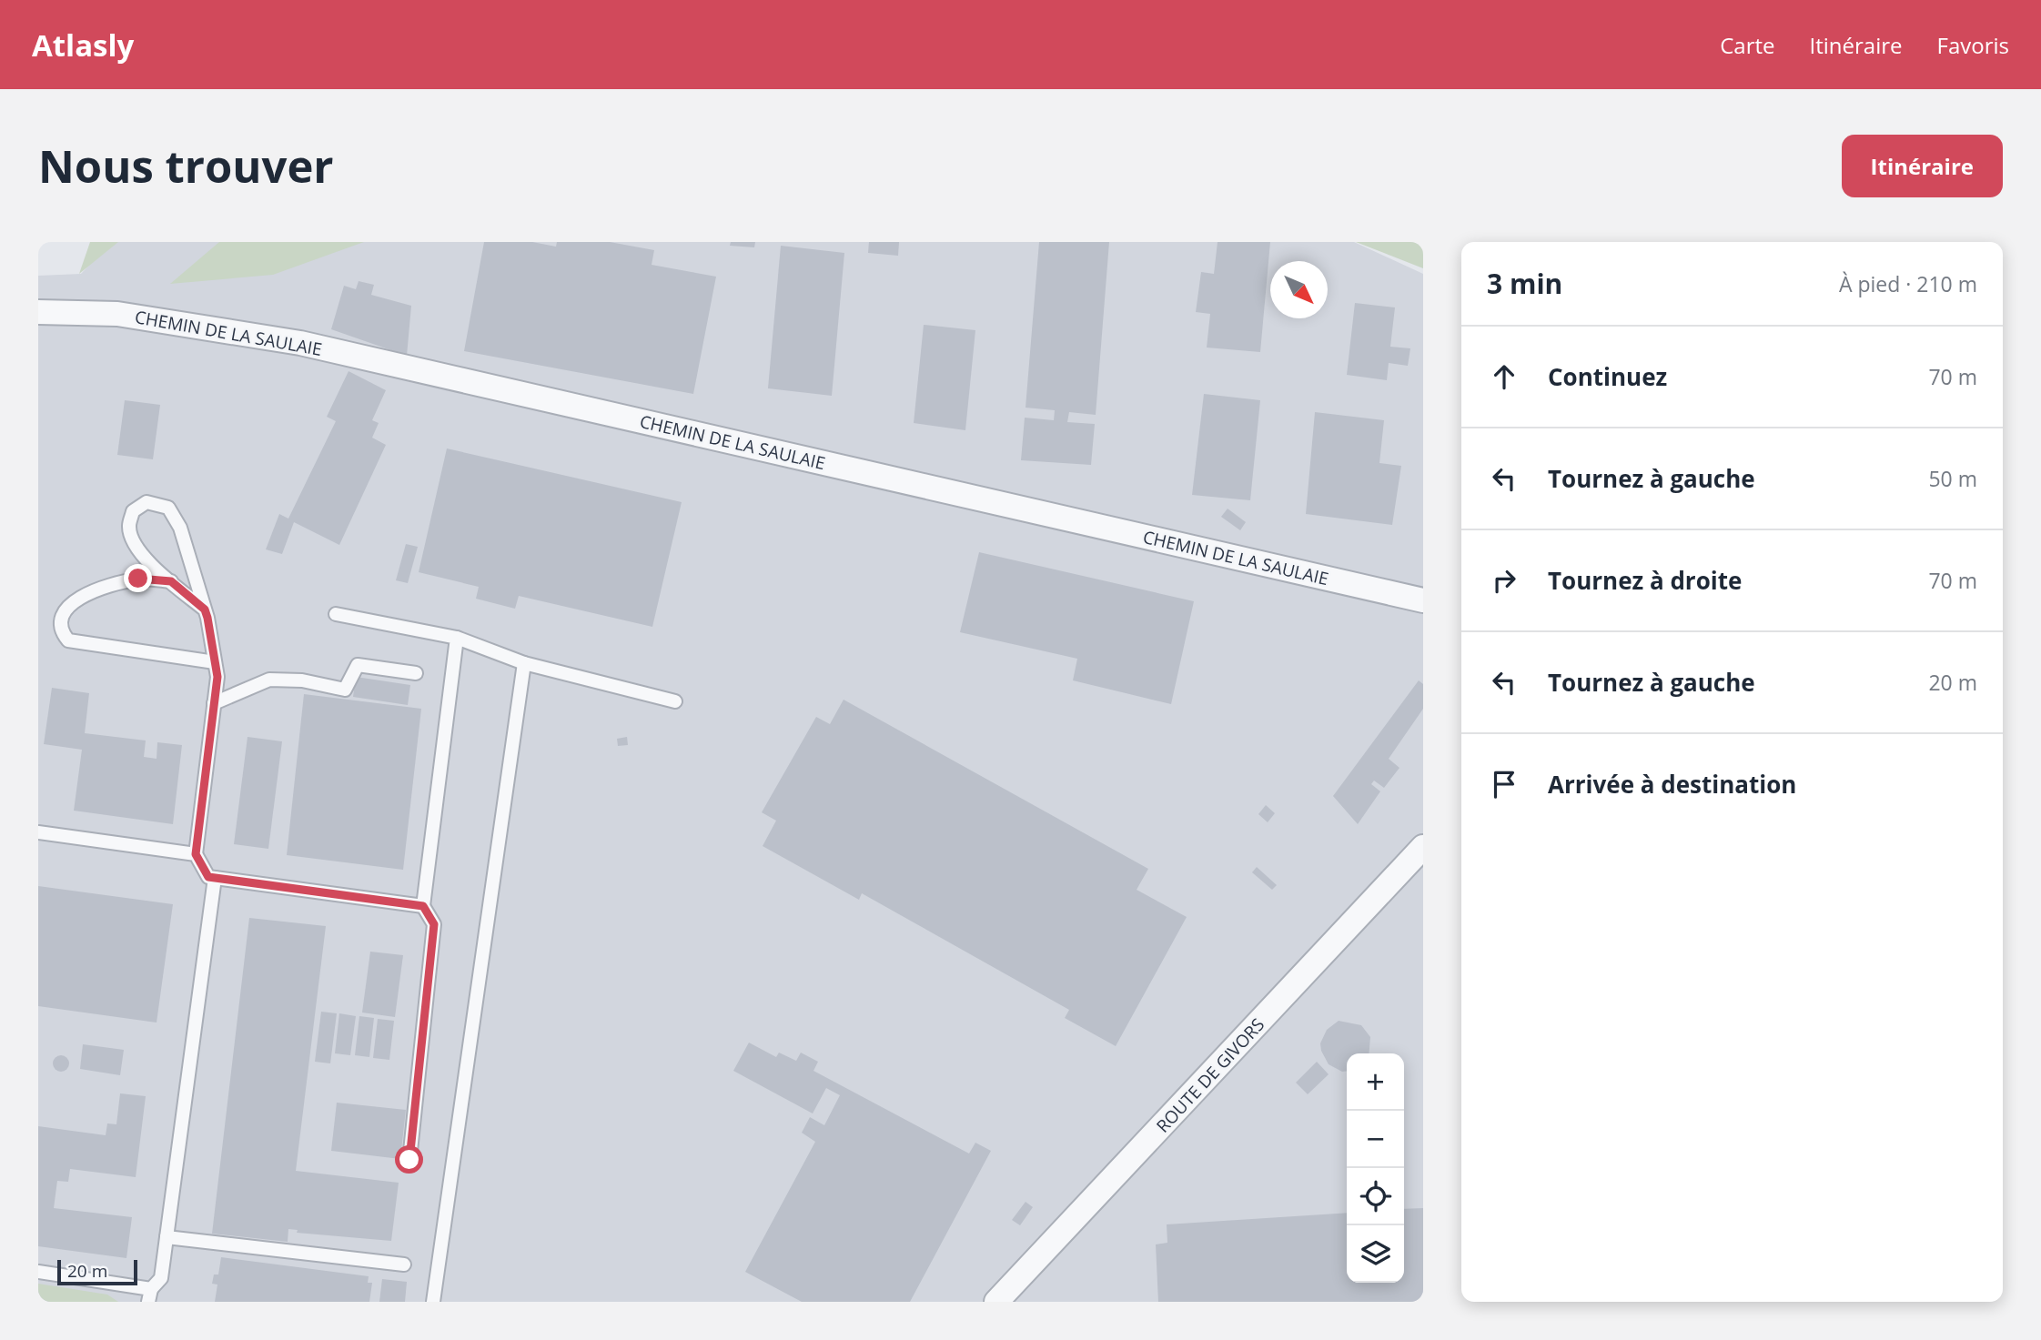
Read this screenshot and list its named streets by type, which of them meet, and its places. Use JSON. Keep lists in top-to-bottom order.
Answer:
{
  "streets": {
    "street": ["CHEMIN DE LA SAULAIE", "ROUTE DE GIVORS"]
  },
  "scale_bar": "20 m",
  "north": "bottom right",
  "page": {
    "header": "Atlasly",
    "nav": ["Carte", "Itinéraire", "Favoris"],
    "buttons": "Itinéraire",
    "title": "Nous trouver",
    "heading": ["3 min", "À pied · 210 m"],
    "list": [
      ["Continuez", "70 m"],
      ["Tournez à gauche", "50 m"],
      ["Tournez à droite", "70 m"],
      ["Tournez à gauche", "20 m"],
      "Arrivée à destination"
    ],
    "map_buttons": ["+", "−"],
    "scale": "20 m"
  }
}
